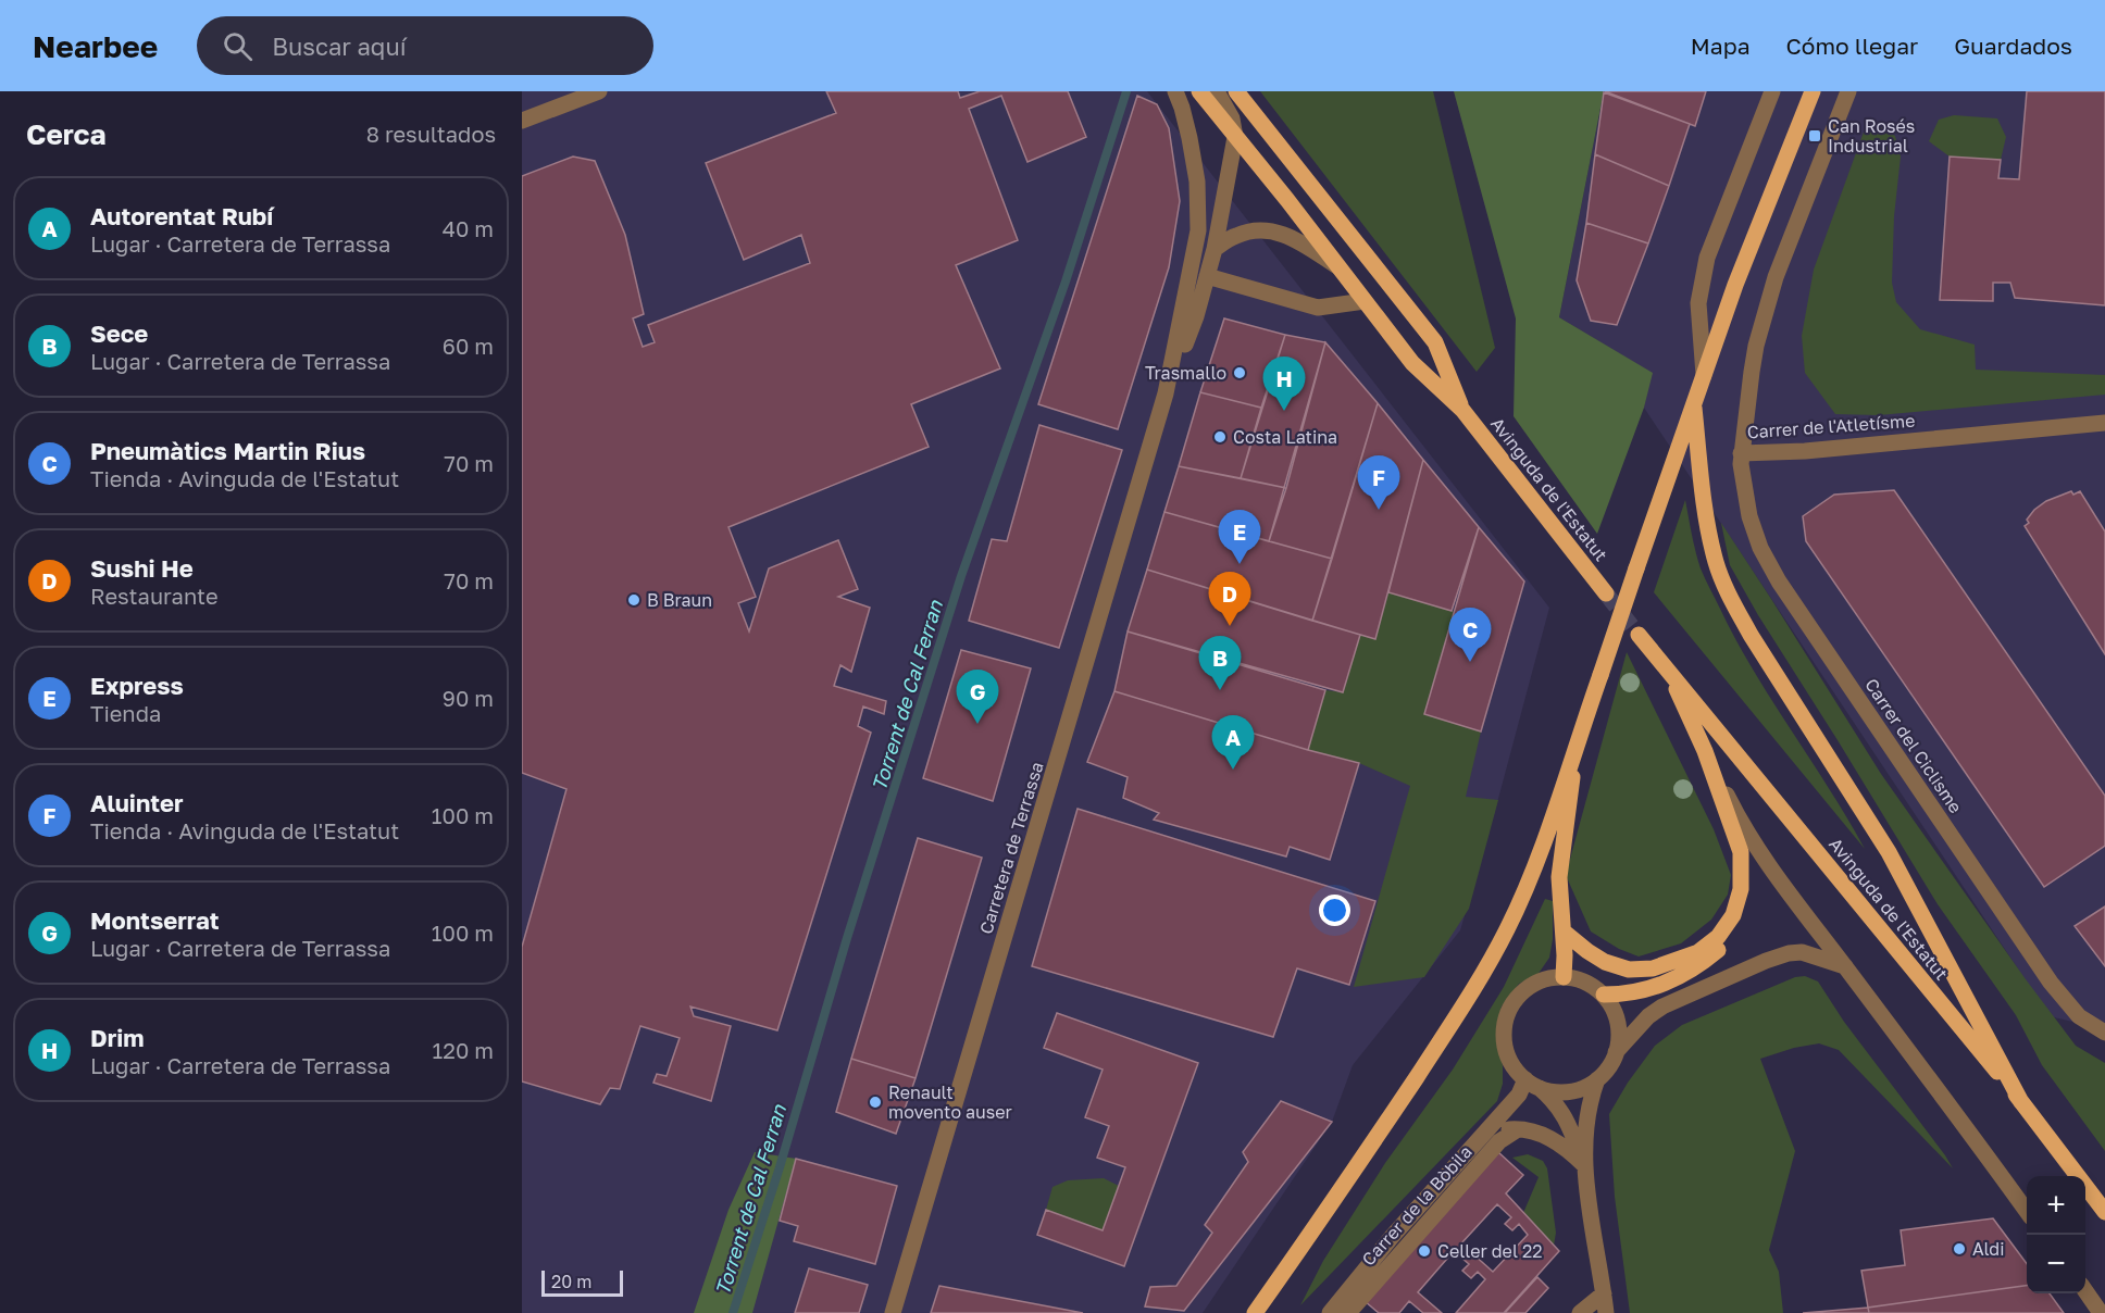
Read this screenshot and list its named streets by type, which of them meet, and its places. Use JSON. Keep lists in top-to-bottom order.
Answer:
{
  "streets": {
    "main road": ["Avinguda de l'Estatut"],
    "street": [
      "Carrer de l'Atletísme",
      "Carrer del Ciclisme",
      "Carretera de Terrassa",
      "Carrer de la Bòbila"
    ]
  },
  "crossings": [
    ["Carrer de l'Atletísme", "Carrer del Ciclisme"]
  ],
  "water": ["Torrent de Cal Ferran"],
  "places": {
    "transit": ["Can Rosés Industrial"],
    "other": [
      "Trasmallo",
      "Costa Latina",
      "B Braun",
      "Renault movento auser",
      "Aldi",
      "Celler del 22"
    ]
  },
  "scale_bar": "20 m",
  "page": {
    "header": "Nearbee",
    "search": "Buscar aquí",
    "nav": ["Mapa", "Cómo llegar", "Guardados"],
    "heading": ["Cerca", "8 resultados"],
    "list": [
      {
        "mark": "A",
        "name": "Autorentat Rubí",
        "note": "Lugar · Carretera de Terrassa",
        "value": "40 m"
      },
      {
        "mark": "B",
        "name": "Sece",
        "note": "Lugar · Carretera de Terrassa",
        "value": "60 m"
      },
      {
        "mark": "C",
        "name": "Pneumàtics Martin Rius",
        "note": "Tienda · Avinguda de l'Estatut",
        "value": "70 m"
      },
      {
        "mark": "D",
        "name": "Sushi He",
        "note": "Restaurante",
        "value": "70 m"
      },
      {
        "mark": "E",
        "name": "Express",
        "note": "Tienda",
        "value": "90 m"
      },
      {
        "mark": "F",
        "name": "Aluinter",
        "note": "Tienda · Avinguda de l'Estatut",
        "value": "100 m"
      },
      {
        "mark": "G",
        "name": "Montserrat",
        "note": "Lugar · Carretera de Terrassa",
        "value": "100 m"
      },
      {
        "mark": "H",
        "name": "Drim",
        "note": "Lugar · Carretera de Terrassa",
        "value": "120 m"
      }
    ],
    "pins": [
      "H",
      "F",
      "E",
      "D",
      "C",
      "B",
      "G",
      "A"
    ],
    "map_buttons": ["+", "−"],
    "scale": "20 m"
  }
}
